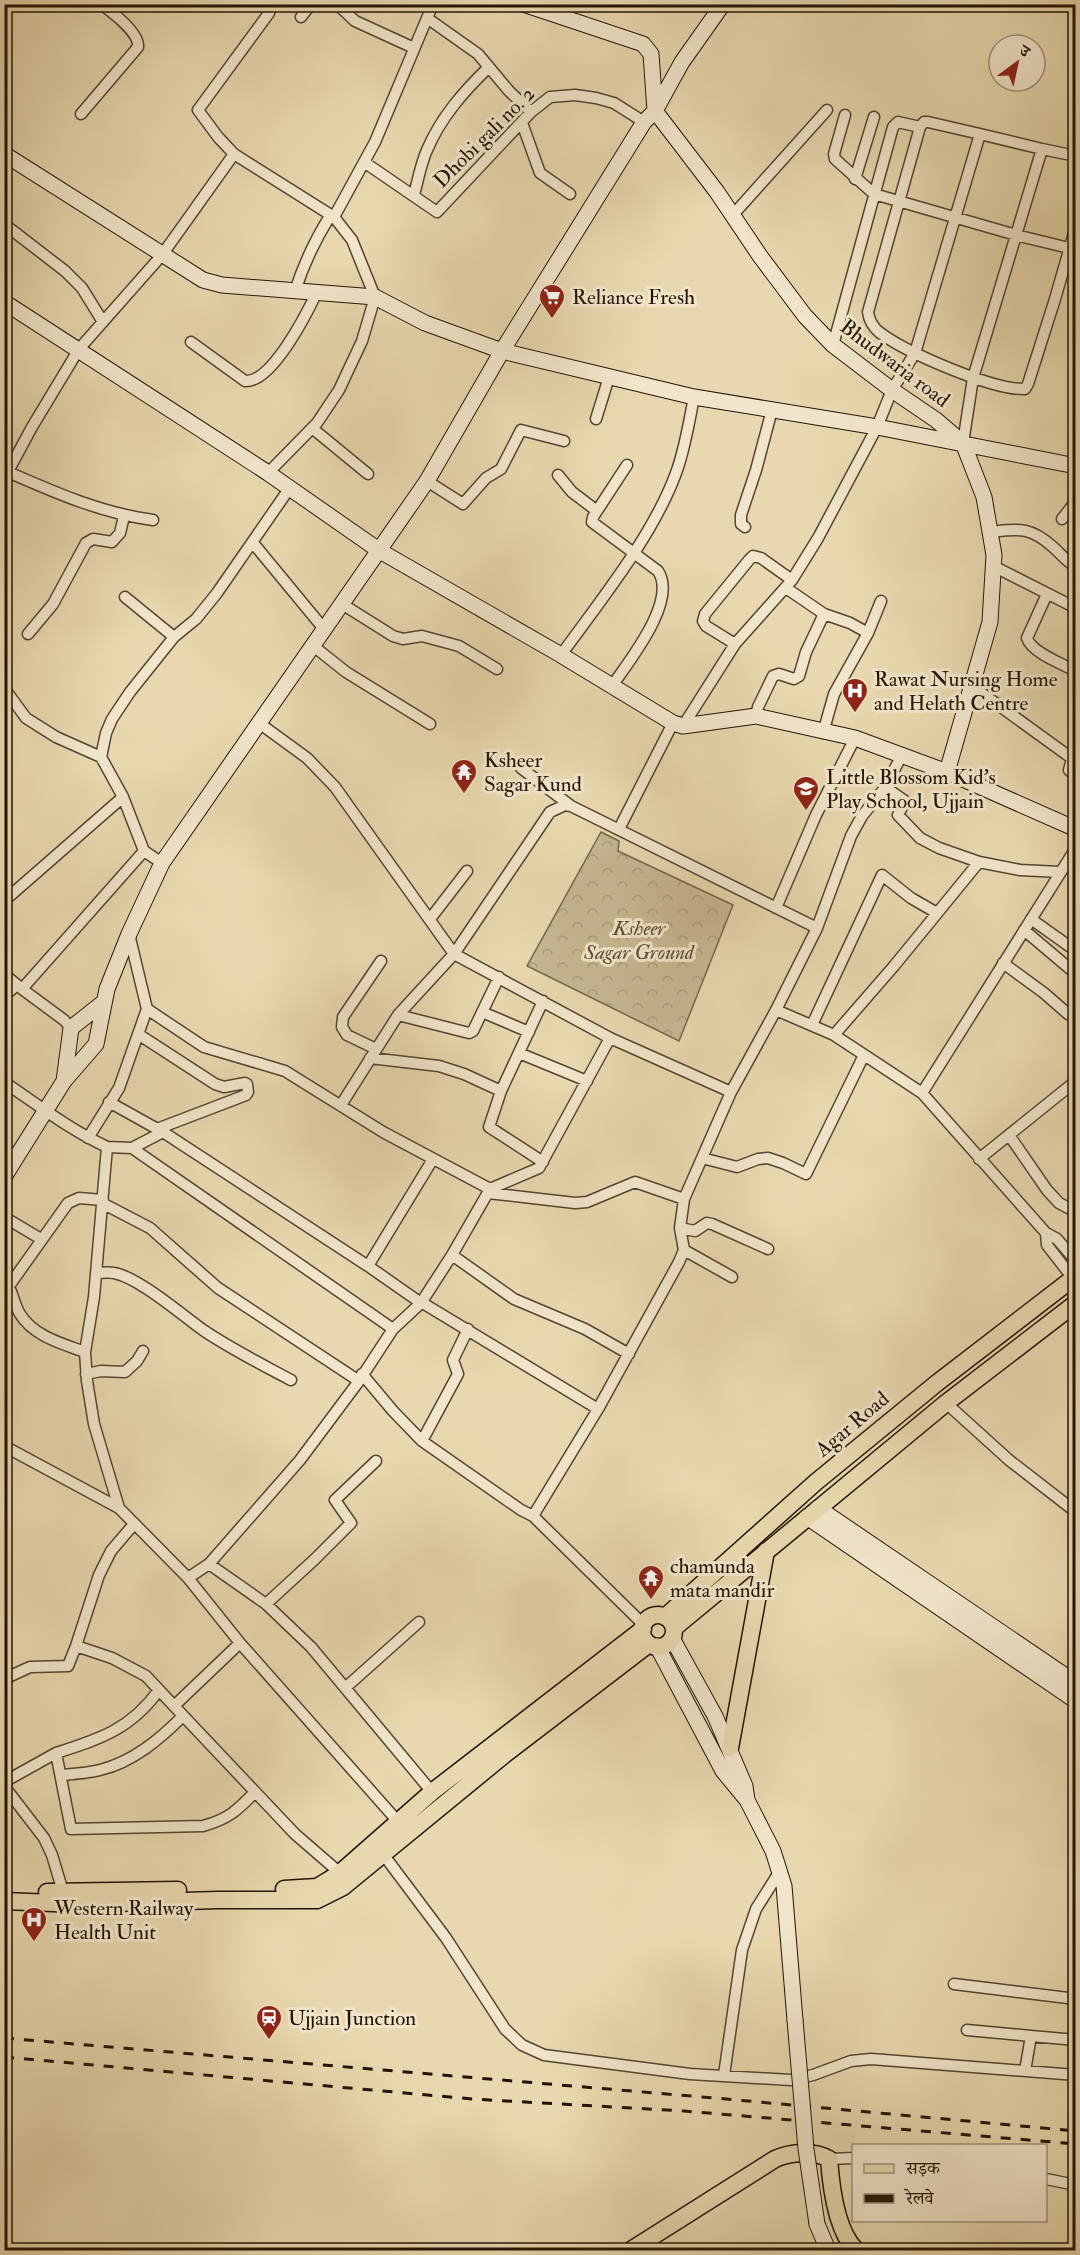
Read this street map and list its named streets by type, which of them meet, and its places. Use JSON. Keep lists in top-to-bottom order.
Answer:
{
  "streets": {
    "main road": ["Agar Road"],
    "street": ["Dhobi gali no. 2", "Bhudwaria road"]
  },
  "crossings": [
    ["Dhobi gali no. 2", "Bhudwaria road"]
  ],
  "parks": ["Ksheer Sagar Ground"],
  "places": {
    "supermarket": ["Reliance Fresh"],
    "hospital": ["Rawat Nursing Home and Helath Centre", "Western Railway Health Unit"],
    "temple": ["Ksheer Sagar Kund", "chamunda mata mandir"],
    "school or university": ["Little Blossom Kid's Play School, Ujjain"],
    "station": ["Ujjain Junction"]
  },
  "legend": ["सड़क", "रेलवे"],
  "north": "top right"
}
